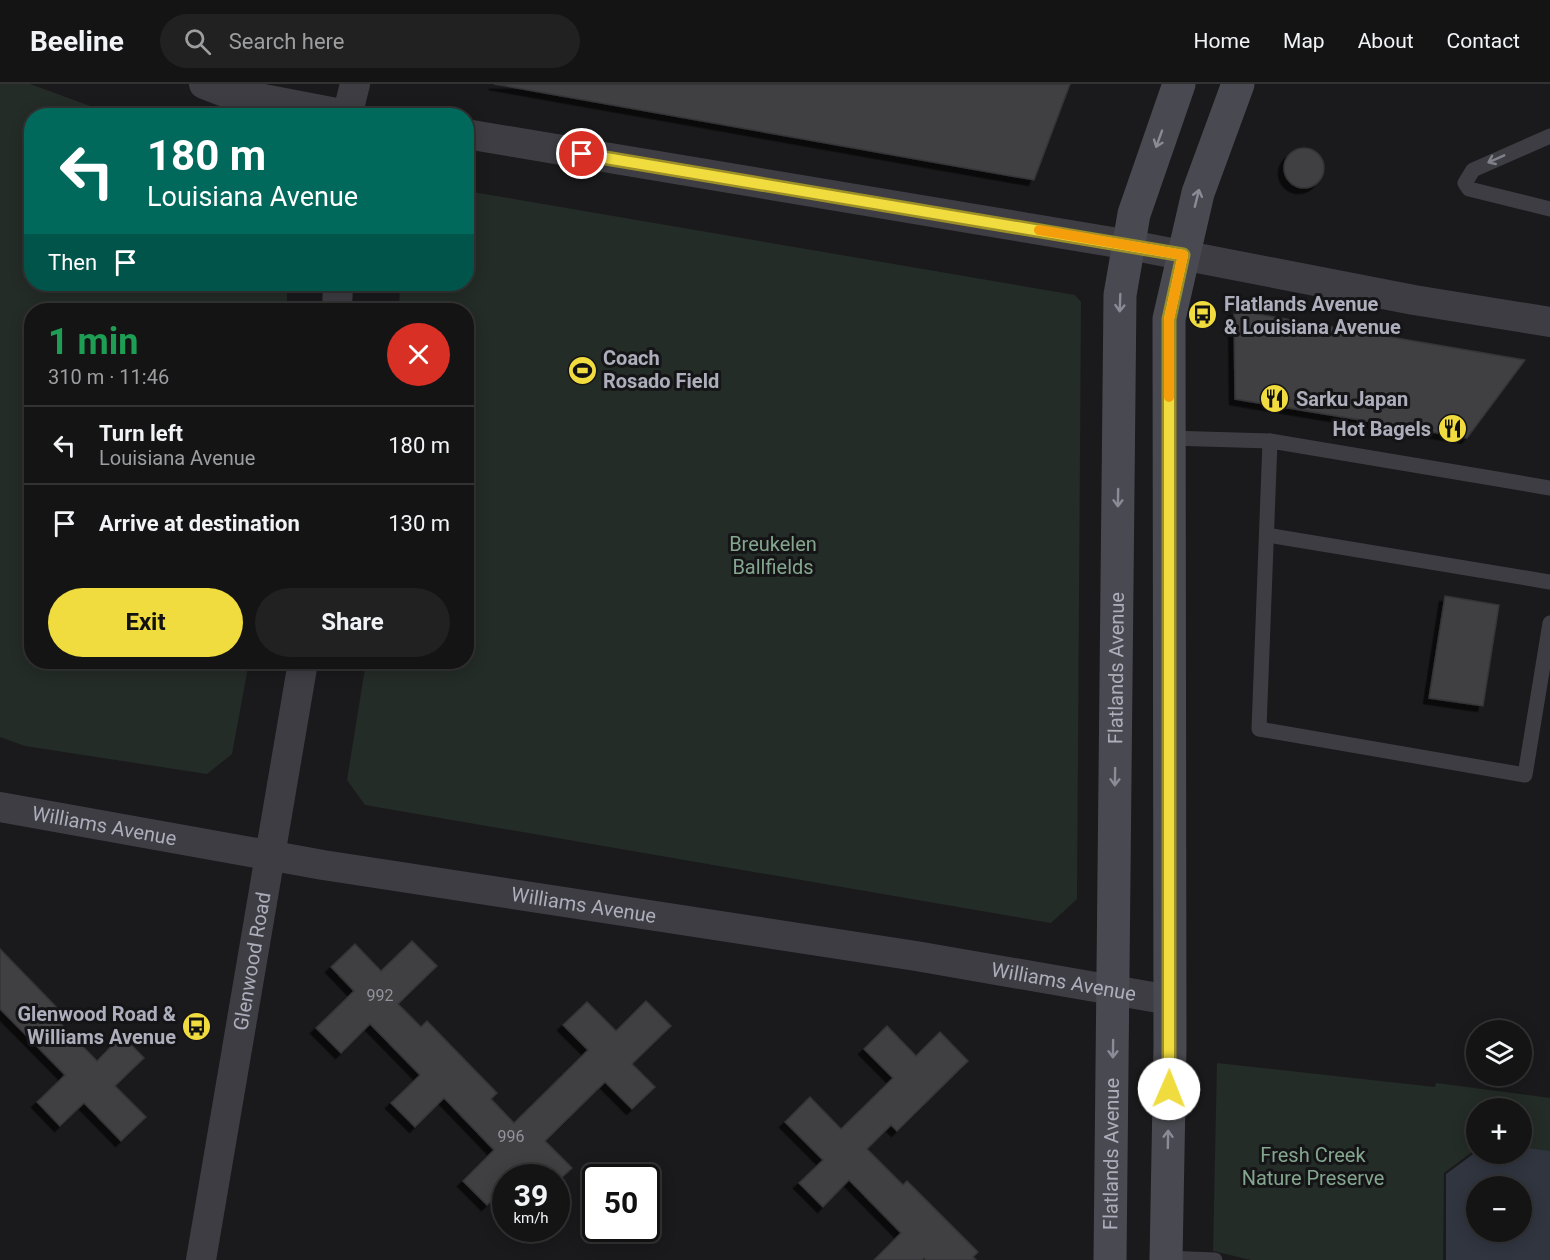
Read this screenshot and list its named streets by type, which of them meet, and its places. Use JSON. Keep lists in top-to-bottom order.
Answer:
{
  "streets": {
    "main road": ["Flatlands Avenue"],
    "street": ["Williams Avenue", "Glenwood Road"]
  },
  "crossings": [
    ["Flatlands Avenue", "Williams Avenue"],
    ["Williams Avenue", "Glenwood Road"]
  ],
  "parks": ["Breukelen Ballfields", "Fresh Creek Nature Preserve"],
  "places": {
    "bus stop": ["Flatlands Avenue & Louisiana Avenue", "Glenwood Road & Williams Avenue"],
    "sports": ["Coach Rosado Field"],
    "restaurant": ["Sarku Japan", "Hot Bagels"]
  },
  "house_numbers": ["992", "996"],
  "page": {
    "header": "Beeline",
    "search": "Search here",
    "nav": [
      "Home",
      "Map",
      "About",
      "Contact"
    ],
    "turn": ["180 m", "Louisiana Avenue"],
    "then": "Then",
    "heading": ["1 min", "310 m · 11:46"],
    "list": [
      {
        "name": "Turn left",
        "note": "Louisiana Avenue",
        "value": "180 m"
      },
      {
        "name": "Arrive at destination",
        "value": "130 m"
      }
    ],
    "buttons": ["Exit", "Share"],
    "map_buttons": ["+", "−"],
    "speed": "39 km/h",
    "limit": "50"
  }
}
